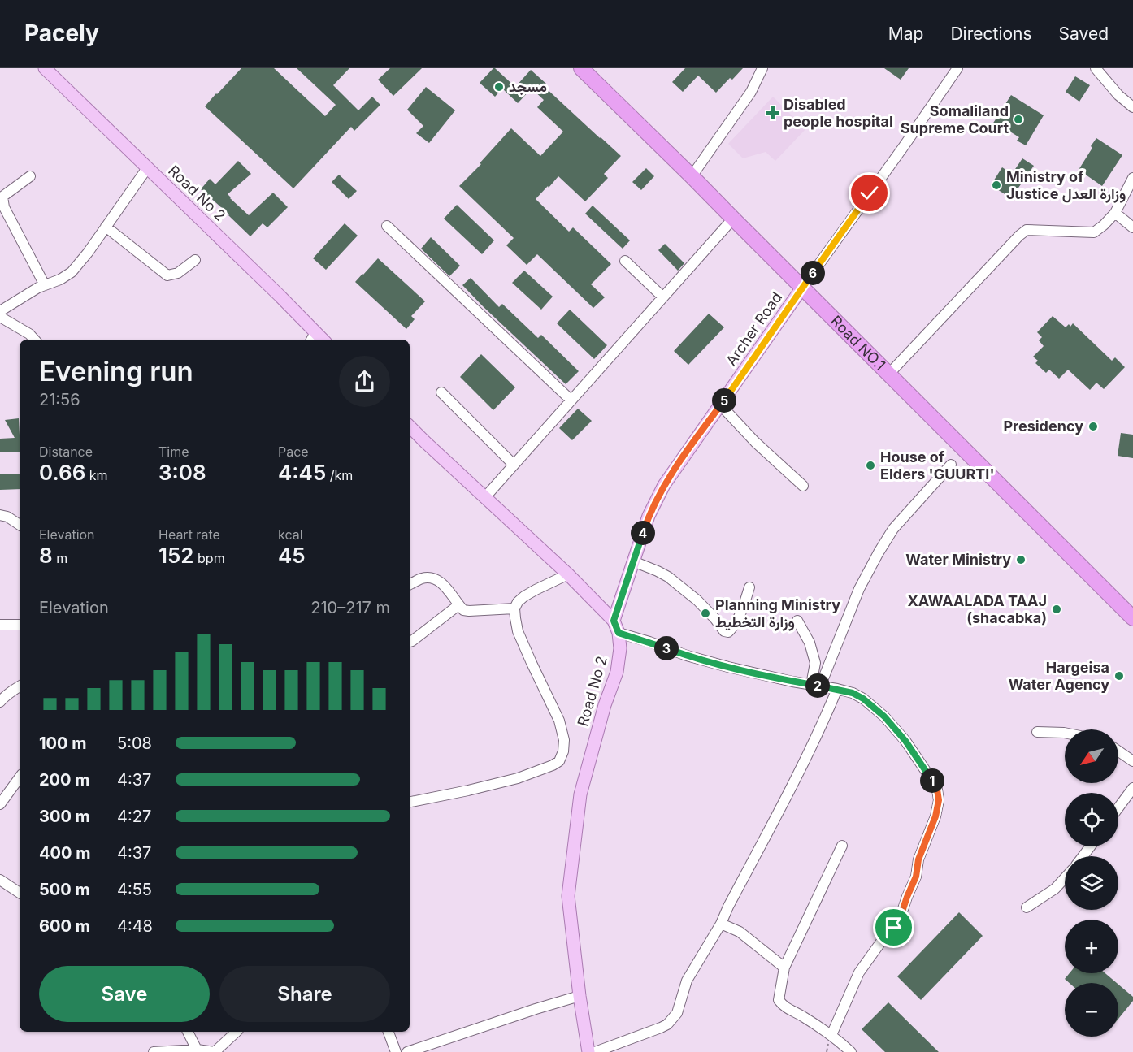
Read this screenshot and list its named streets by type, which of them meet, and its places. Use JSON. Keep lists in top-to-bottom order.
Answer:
{
  "streets": {
    "highway": ["Road NO.1"],
    "main road": ["Road No 2", "Archer Road"]
  },
  "crossings": [
    ["Road No 2", "Archer Road"],
    ["Archer Road", "Road NO.1"]
  ],
  "places": {
    "other": [
      "مسجد",
      "Somaliland Supreme Court",
      "Ministry of Justice وزارة العدل",
      "Presidency",
      "House of Elders 'GUURTI'",
      "Water Ministry",
      "XAWAALADA TAAJ (shacabka)",
      "Planning Ministry وزارة التخطيط",
      "Hargeisa Water Agency"
    ],
    "health": ["Disabled people hospital"]
  },
  "north": "bottom left",
  "page": {
    "header": "Pacely",
    "nav": ["Map", "Directions", "Saved"],
    "pins": [
      "6",
      "5",
      "4",
      "3",
      "2",
      "1"
    ],
    "heading": ["Evening run", "21:56"],
    "stats": [
      ["Distance", "0.66 km"],
      ["Time", "3:08"],
      ["Pace", "4:45 /km"],
      ["Elevation", "8 m"],
      ["Heart rate", "152 bpm"],
      ["kcal", "45"]
    ],
    "chart": ["Elevation", "210–217 m"],
    "list": [
      {
        "name": "100 m",
        "note": "5:08"
      },
      {
        "name": "200 m",
        "note": "4:37"
      },
      {
        "name": "300 m",
        "note": "4:27"
      },
      {
        "name": "400 m",
        "note": "4:37"
      },
      {
        "name": "500 m",
        "note": "4:55"
      },
      {
        "name": "600 m",
        "note": "4:48"
      }
    ],
    "map_buttons": ["+", "−"],
    "buttons": ["Save", "Share"]
  }
}
